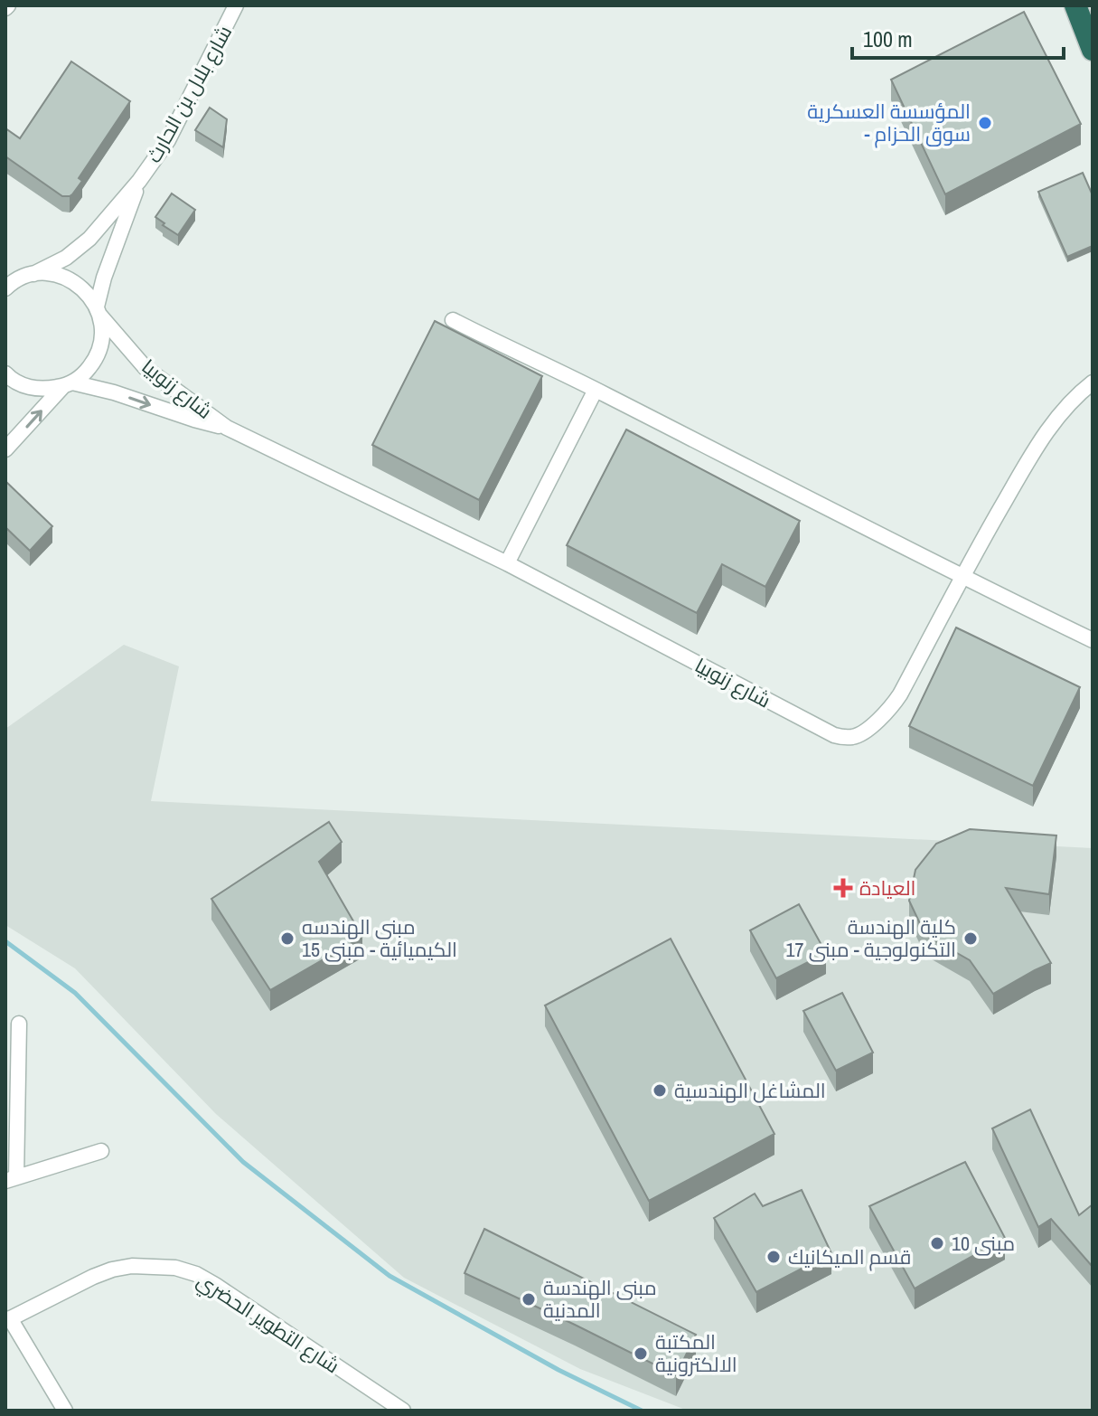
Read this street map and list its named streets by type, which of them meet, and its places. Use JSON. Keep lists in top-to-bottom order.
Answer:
{
  "streets": {
    "street": ["شارع بلال بن الحارث", "شارع زنوبيا", "شارع التطوير الحضري"]
  },
  "crossings": [
    ["شارع بلال بن الحارث", "شارع زنوبيا"]
  ],
  "places": {
    "other": [
      "المؤسسة العسكرية - سوق الحزام",
      "مبنى الهندسه الكيميائية - مبنى 15",
      "كلية الهندسة التكنولوجية - مبنى 17",
      "المشاغل الهندسية",
      "مبنى 10",
      "قسم الميكانيك",
      "مبنى الهندسة المدنية",
      "المكتبة الالكترونية"
    ],
    "health": ["العيادة"]
  },
  "scale_bar": "100 m"
}
